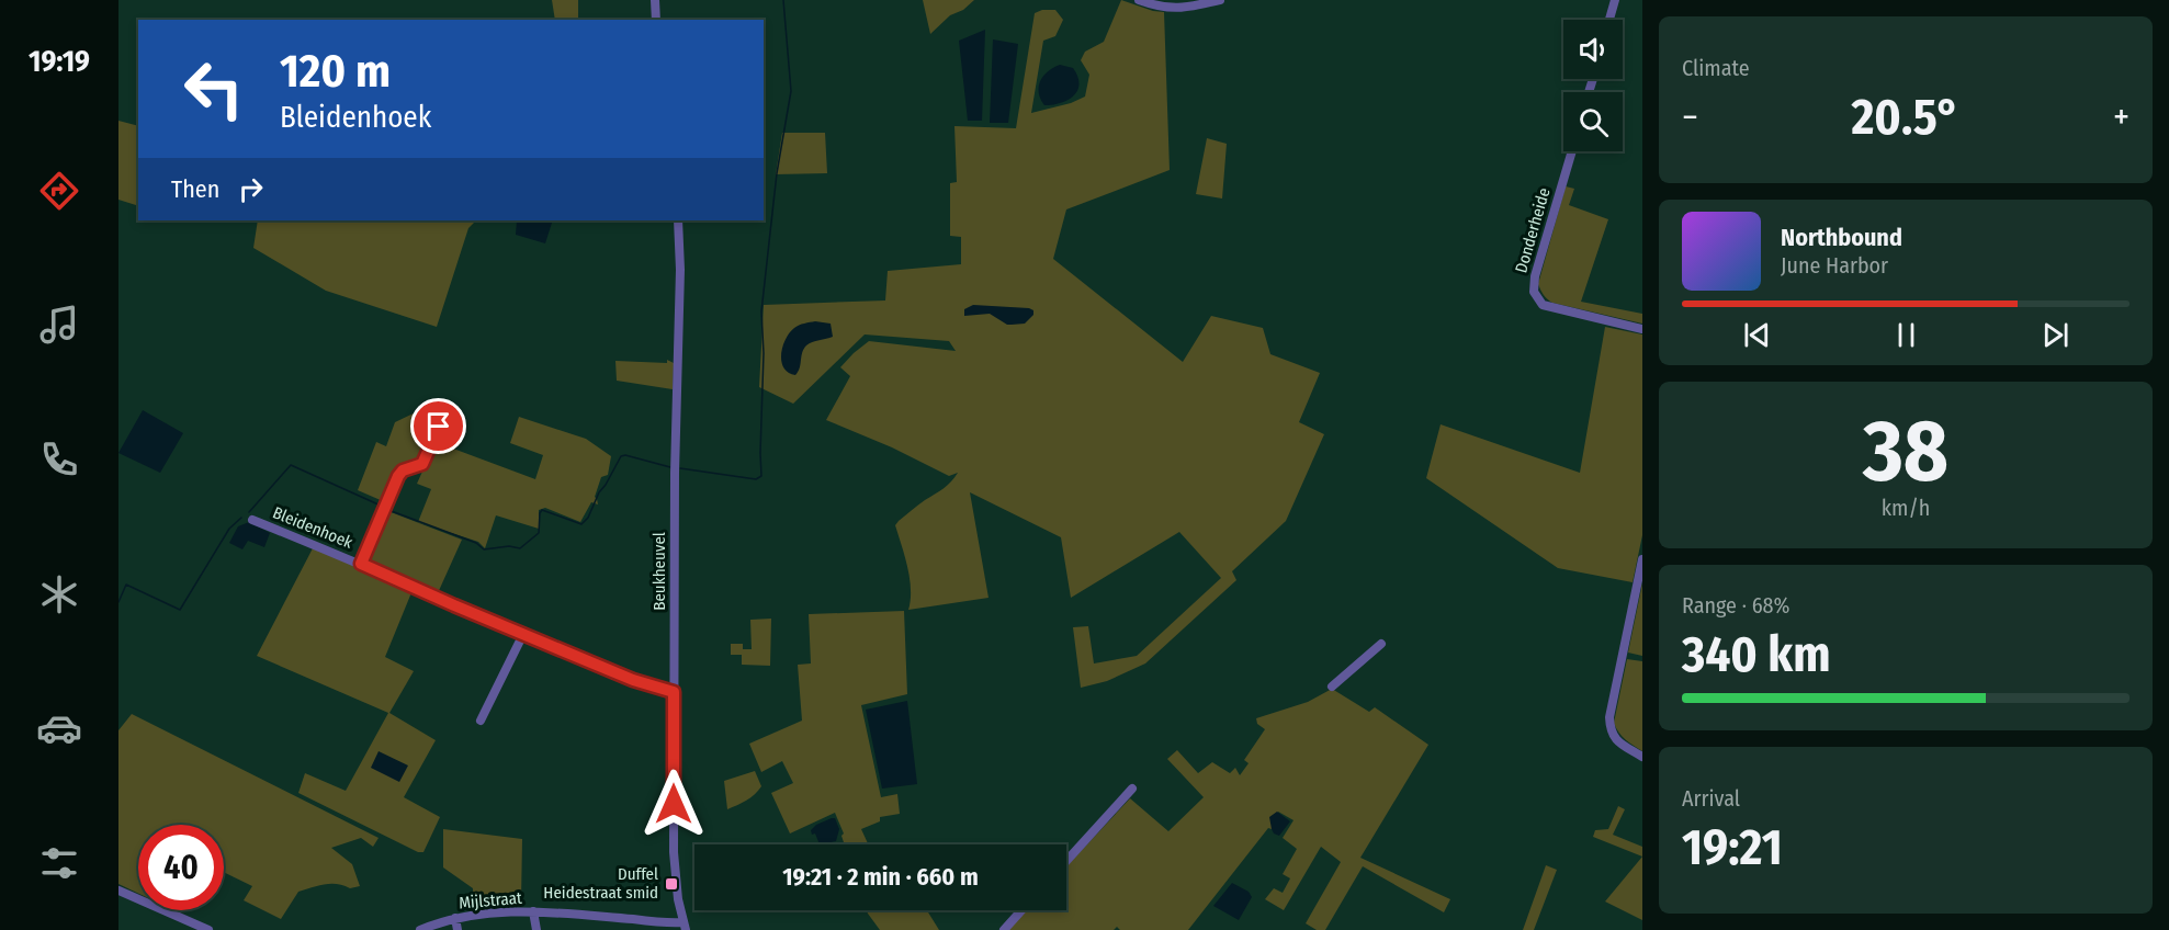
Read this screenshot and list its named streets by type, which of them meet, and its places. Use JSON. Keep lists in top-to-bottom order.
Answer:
{
  "streets": {
    "street": [
      "Donderheide",
      "Bleidenhoek",
      "Beukheuvel",
      "Mijlstraat"
    ]
  },
  "crossings": [
    ["Bleidenhoek", "Beukheuvel"],
    ["Beukheuvel", "Mijlstraat"]
  ],
  "places": {
    "transit": ["Duffel Heidestraat smid"]
  },
  "page": {
    "tabs": "19:19",
    "tile": [
      "Climate",
      ["38", "km/h"],
      ["Range · 68%", "340 km"],
      ["Arrival", "19:21"]
    ],
    "turn": ["120 m", "Bleidenhoek"],
    "heat": ["−", "20.5°", "+"],
    "then": "Then",
    "song": ["Northbound", "June Harbor"],
    "limit": "40",
    "trip": "19:21 · 2 min · 660 m"
  }
}
